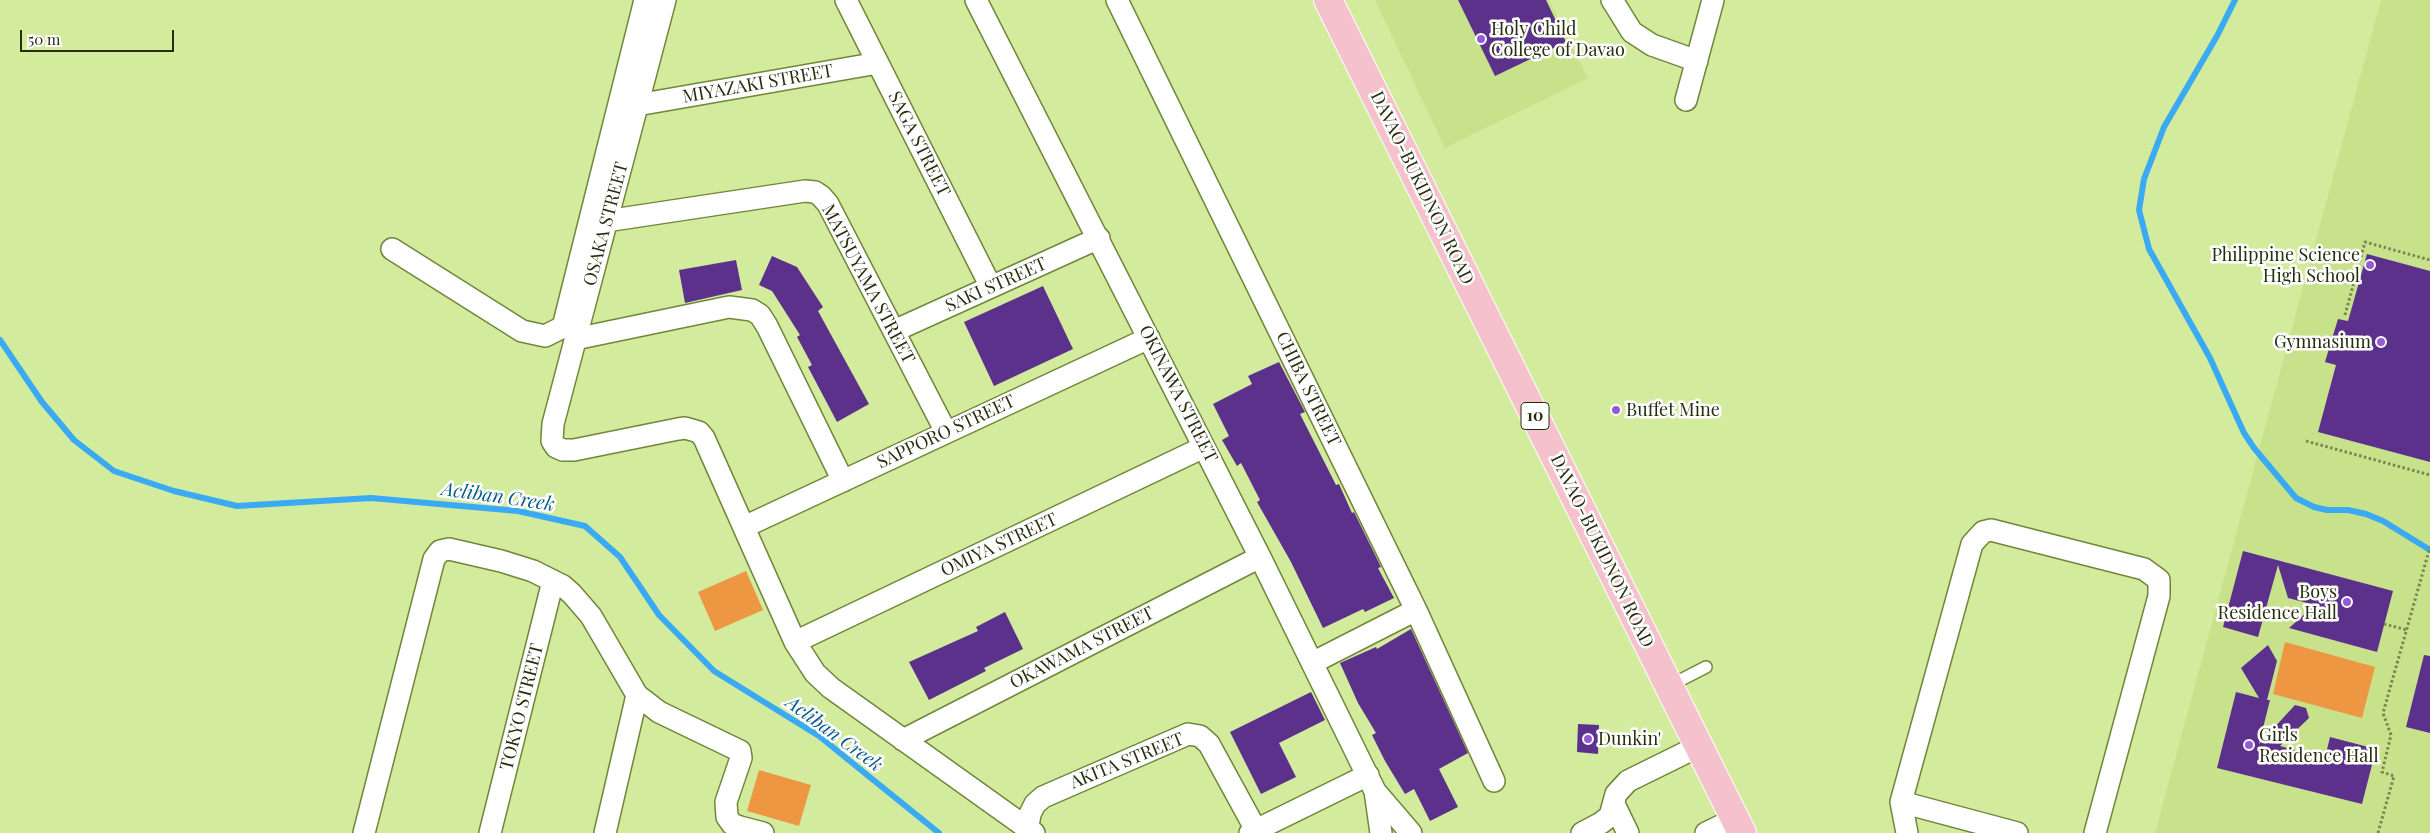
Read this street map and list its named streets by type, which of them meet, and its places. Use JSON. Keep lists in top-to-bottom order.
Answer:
{
  "streets": {
    "highway": ["DAVAO-BUKIDNON ROAD", "10"],
    "street": [
      "MIYAZAKI STREET",
      "SAGA STREET",
      "OSAKA STREET",
      "MATSUYAMA STREET",
      "SAKI STREET",
      "CHIBA STREET",
      "OKINAWA STREET",
      "SAPPORO STREET",
      "OMIYA STREET",
      "OKAWAMA STREET",
      "TOKYO STREET",
      "AKITA STREET"
    ]
  },
  "crossings": [
    ["MIYAZAKI STREET", "SAGA STREET"],
    ["MIYAZAKI STREET", "OSAKA STREET"],
    ["SAGA STREET", "SAKI STREET"],
    ["OSAKA STREET", "MATSUYAMA STREET"],
    ["OSAKA STREET", "SAPPORO STREET"],
    ["MATSUYAMA STREET", "SAKI STREET"],
    ["MATSUYAMA STREET", "SAPPORO STREET"],
    ["SAKI STREET", "OKINAWA STREET"],
    ["OKINAWA STREET", "SAPPORO STREET"],
    ["OKINAWA STREET", "OMIYA STREET"],
    ["OKINAWA STREET", "OKAWAMA STREET"]
  ],
  "water": ["Acliban Creek"],
  "places": [
    "Holy Child College of Davao",
    "Philippine Science High School",
    "Gymnasium",
    "Buffet Mine",
    "Boys Residence Hall",
    "Dunkin'",
    "Girls Residence Hall"
  ],
  "scale_bar": "50 m"
}
